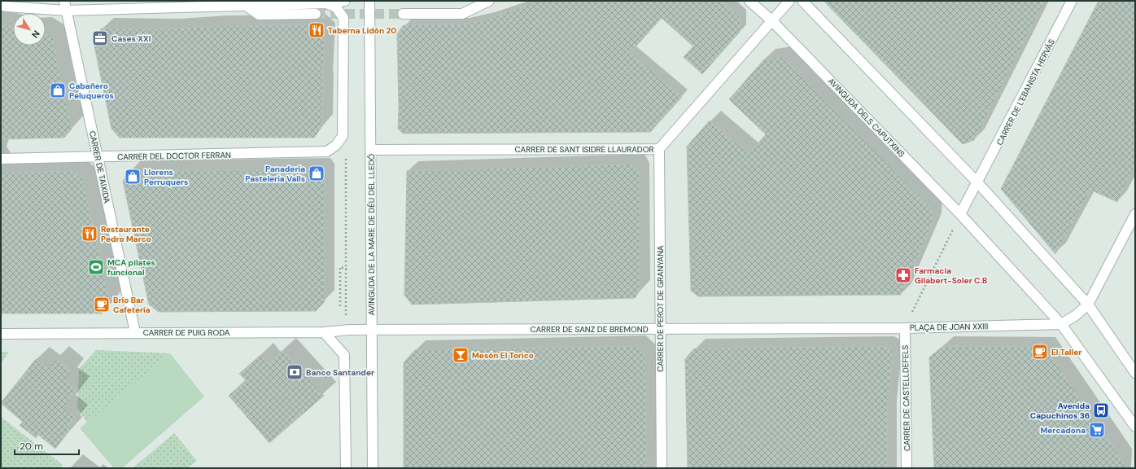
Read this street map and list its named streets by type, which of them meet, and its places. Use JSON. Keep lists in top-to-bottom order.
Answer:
{
  "streets": {
    "street": [
      "CARRER DE L'EBANISTA HERVÁS",
      "AVINGUDA DELS CAPUTXINS",
      "CARRER DE SANT ISIDRE LLAURADOR",
      "CARRER DEL DOCTOR FERRAN",
      "CARRER DE TAIXIDA",
      "AVINGUDA DE LA MARE DE DÉU DEL LLEDÓ",
      "CARRER DE PEROT DE GRANYANA",
      "PLAÇA DE JOAN XXIII",
      "CARRER DE SANZ DE BREMOND",
      "CARRER DE PUIG RODA",
      "CARRER DE CASTELLDEFELS"
    ]
  },
  "crossings": [
    ["AVINGUDA DELS CAPUTXINS", "CARRER DE SANT ISIDRE LLAURADOR"],
    ["AVINGUDA DELS CAPUTXINS", "PLAÇA DE JOAN XXIII"],
    ["CARRER DE SANT ISIDRE LLAURADOR", "AVINGUDA DE LA MARE DE DÉU DEL LLEDÓ"],
    ["CARRER DE SANT ISIDRE LLAURADOR", "CARRER DE PEROT DE GRANYANA"],
    ["CARRER DEL DOCTOR FERRAN", "CARRER DE TAIXIDA"],
    ["CARRER DE TAIXIDA", "CARRER DE PUIG RODA"],
    ["AVINGUDA DE LA MARE DE DÉU DEL LLEDÓ", "CARRER DE SANZ DE BREMOND"],
    ["AVINGUDA DE LA MARE DE DÉU DEL LLEDÓ", "CARRER DE PUIG RODA"],
    ["CARRER DE PEROT DE GRANYANA", "CARRER DE SANZ DE BREMOND"],
    ["PLAÇA DE JOAN XXIII", "CARRER DE SANZ DE BREMOND"],
    ["PLAÇA DE JOAN XXIII", "CARRER DE CASTELLDEFELS"],
    ["CARRER DE SANZ DE BREMOND", "CARRER DE PUIG RODA"],
    ["CARRER DE SANZ DE BREMOND", "CARRER DE CASTELLDEFELS"]
  ],
  "places": {
    "restaurant": ["Taberna Lidón 20", "Restaurante Pedro Marco"],
    "office": ["Cases XXI"],
    "shop": ["Cabañero Peluqueros", "Panadería Pastelería Valls", "Llorens Perruquers"],
    "sports": ["MCA pilates funcional"],
    "pharmacy": ["Farmacia Gilabert-Soler C.B"],
    "cafe": ["Brio Bar Cafetería", "El Taller"],
    "bar": ["Mesón El Torico"],
    "bank": ["Banco Santander"],
    "bus stop": ["Avenida Capuchinos 36"],
    "supermarket": ["Mercadona"]
  },
  "scale_bar": "20 m",
  "north": "bottom right"
}
